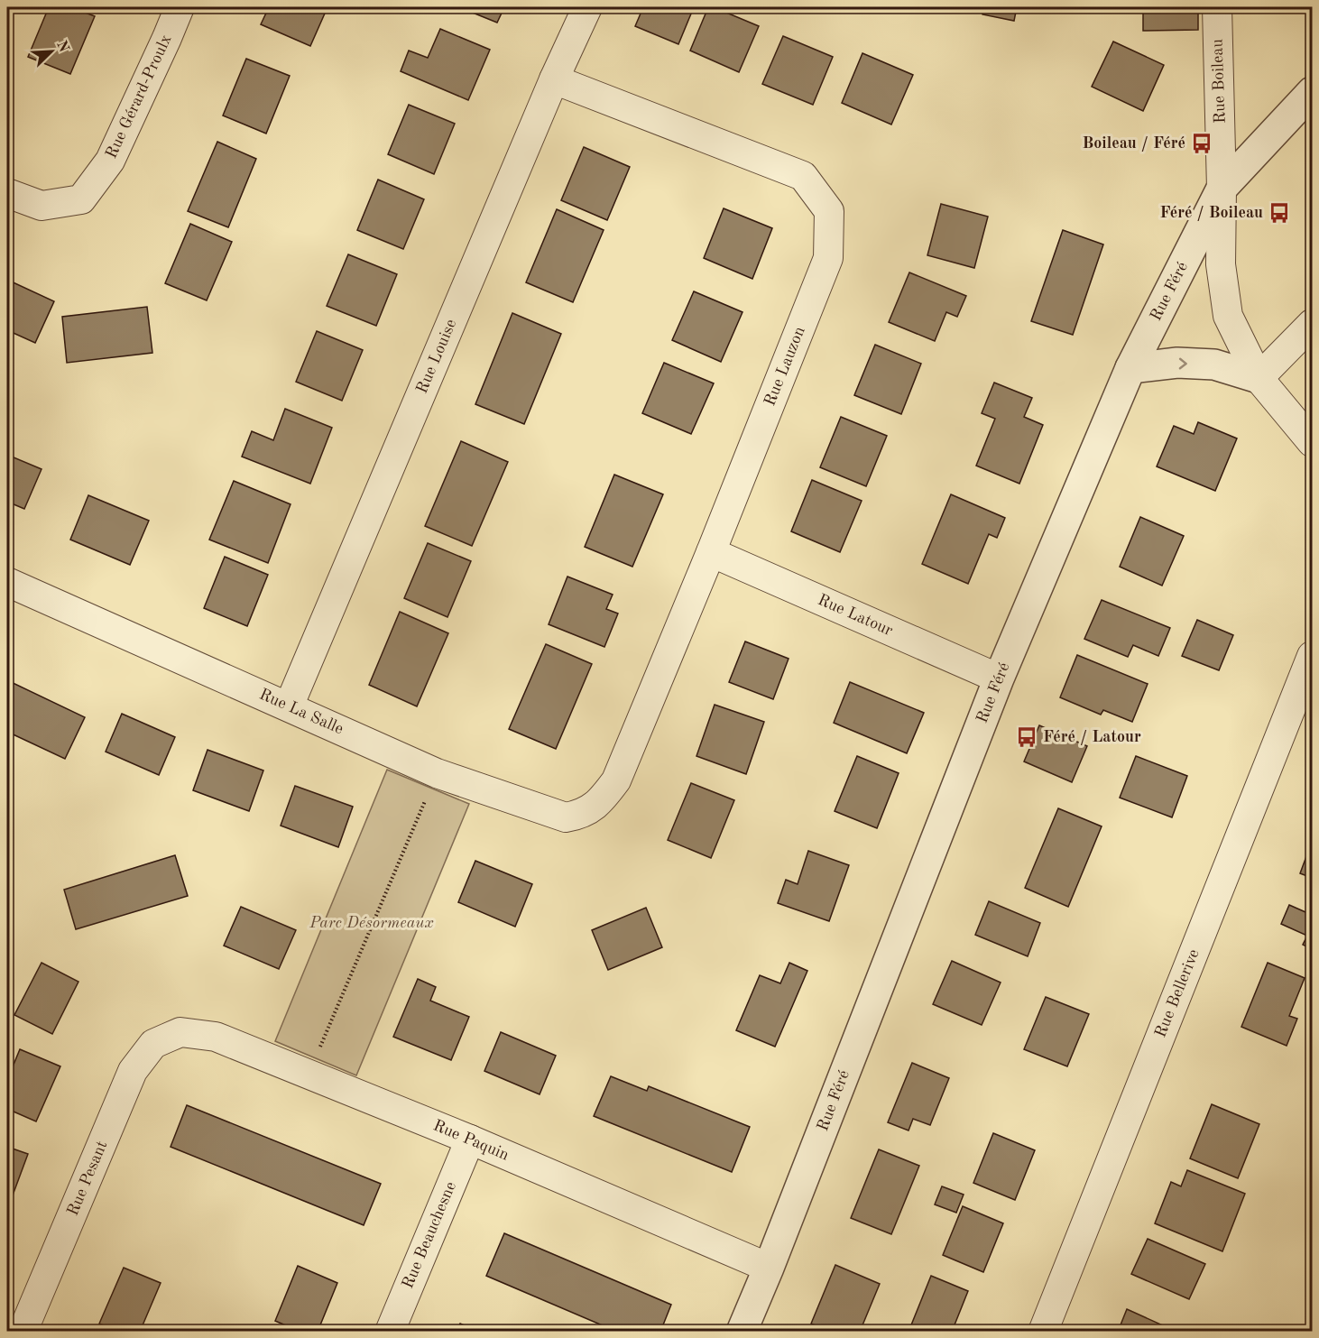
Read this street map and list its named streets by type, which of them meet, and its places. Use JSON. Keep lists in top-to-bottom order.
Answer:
{
  "streets": {
    "street": [
      "Rue Boileau",
      "Rue Gérard-Proulx",
      "Rue Féré",
      "Rue Louise",
      "Rue Lauzon",
      "Rue Latour",
      "Rue La Salle",
      "Rue Bellerive",
      "Rue Paquin",
      "Rue Pesant",
      "Rue Beauchesne"
    ]
  },
  "crossings": [
    ["Rue Boileau", "Rue Féré"],
    ["Rue Féré", "Rue Latour"],
    ["Rue Féré", "Rue Paquin"],
    ["Rue Louise", "Rue Lauzon"],
    ["Rue Louise", "Rue La Salle"],
    ["Rue Lauzon", "Rue Latour"],
    ["Rue Lauzon", "Rue La Salle"],
    ["Rue Paquin", "Rue Pesant"],
    ["Rue Paquin", "Rue Beauchesne"]
  ],
  "parks": ["Parc Désormeaux"],
  "places": {
    "bus stop": ["Boileau / Féré", "Féré / Boileau", "Féré / Latour"]
  },
  "north": "top right"
}
